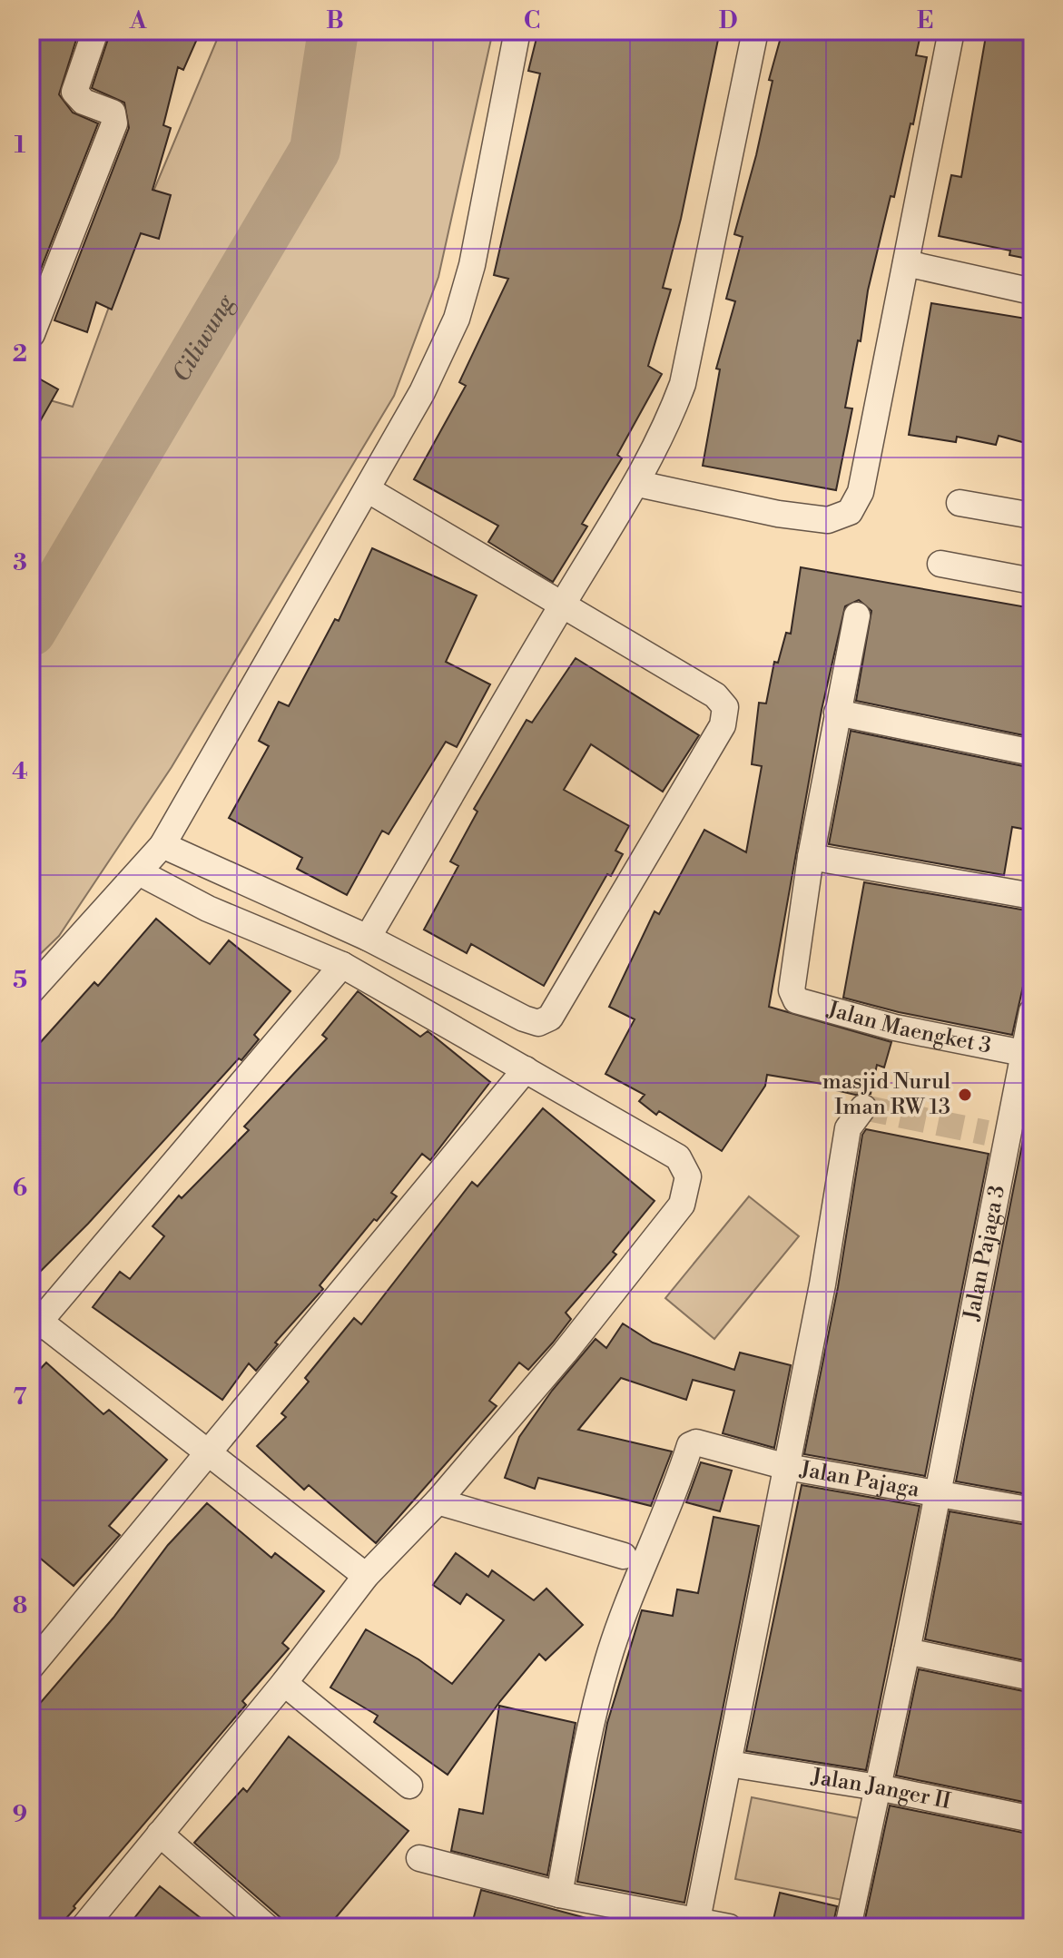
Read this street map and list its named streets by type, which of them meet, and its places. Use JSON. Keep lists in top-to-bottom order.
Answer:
{
  "streets": {
    "street": [
      "Jalan Maengket 3",
      "Jalan Pajaga 3",
      "Jalan Pajaga",
      "Jalan Janger II"
    ]
  },
  "crossings": [
    ["Jalan Maengket 3", "Jalan Pajaga 3"],
    ["Jalan Pajaga 3", "Jalan Pajaga"],
    ["Jalan Pajaga 3", "Jalan Janger II"]
  ],
  "water": ["Ciliwung"],
  "places": ["masjid Nurul Iman RW 13"],
  "grid": {
    "columns": [
      "A",
      "B",
      "C",
      "D",
      "E"
    ],
    "rows": [
      "1",
      "2",
      "3",
      "4",
      "5",
      "6",
      "7",
      "8",
      "9"
    ]
  }
}
